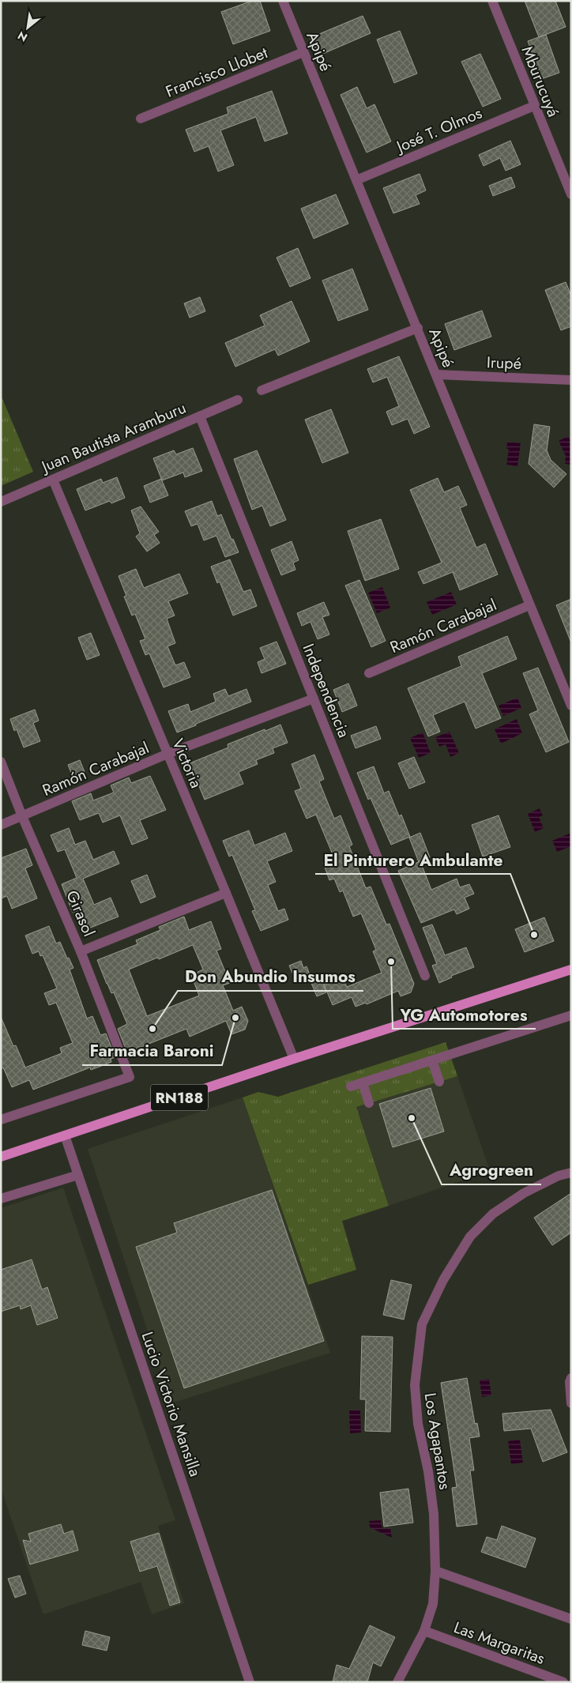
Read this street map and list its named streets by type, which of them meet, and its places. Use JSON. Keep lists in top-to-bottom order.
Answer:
{
  "streets": {
    "main road": ["RN188"],
    "street": [
      "Apipé",
      "Francisco Llobet",
      "Mburucuyá",
      "José T. Olmos",
      "Irupé",
      "Juan Bautista Aramburu",
      "Ramón Carabajal",
      "Independencia",
      "Victoria",
      "Girasol",
      "Lucio Victorio Mansilla",
      "Los Agapantos",
      "Las Margaritas"
    ]
  },
  "crossings": [
    ["Apipé", "Francisco Llobet"],
    ["Apipé", "José T. Olmos"],
    ["Apipé", "Irupé"],
    ["Apipé", "Ramón Carabajal"],
    ["Mburucuyá", "José T. Olmos"],
    ["Juan Bautista Aramburu", "Independencia"],
    ["Juan Bautista Aramburu", "Victoria"],
    ["Ramón Carabajal", "Independencia"],
    ["Ramón Carabajal", "Victoria"],
    ["Ramón Carabajal", "Girasol"],
    ["Victoria", "RN188"],
    ["RN188", "Lucio Victorio Mansilla"],
    ["Los Agapantos", "Las Margaritas"]
  ],
  "places": [
    "El Pinturero Ambulante",
    "YG Automotores",
    "Farmacia Baroni",
    "Don Abundio Insumos",
    "Agrogreen"
  ],
  "north": "bottom left"
}
